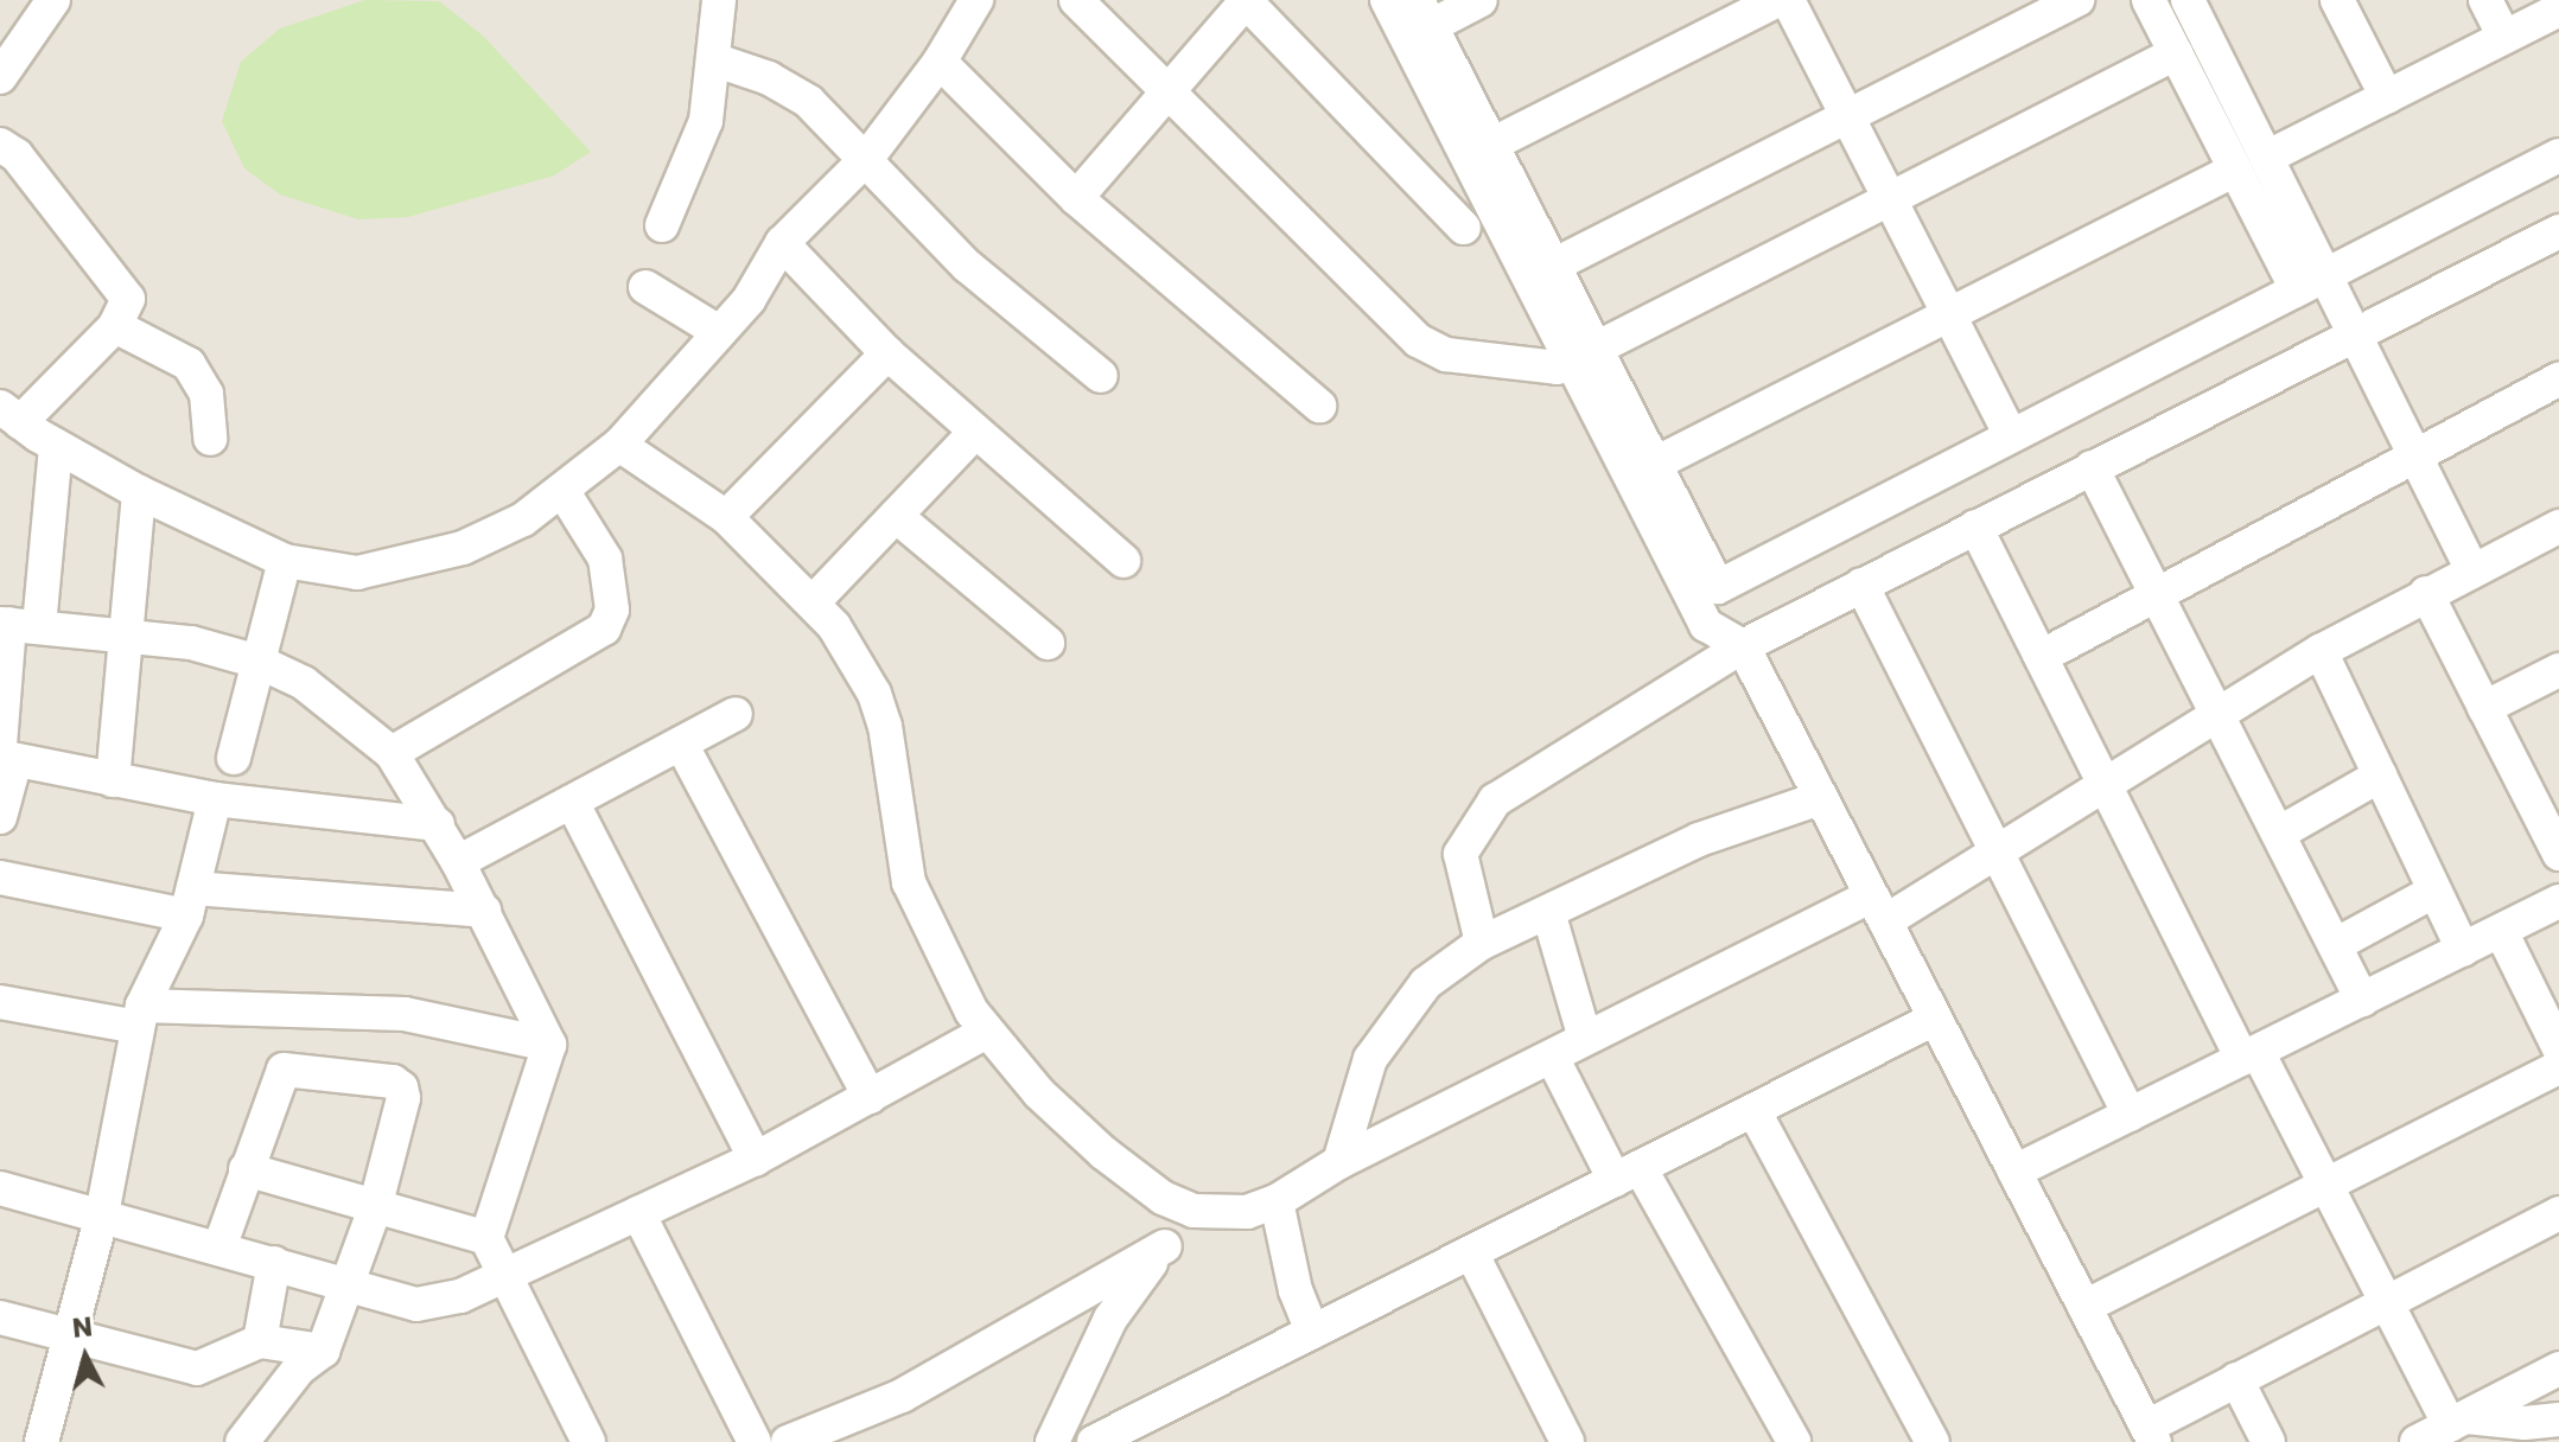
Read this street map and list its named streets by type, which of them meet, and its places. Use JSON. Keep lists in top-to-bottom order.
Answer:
{
  "north": "top"
}
